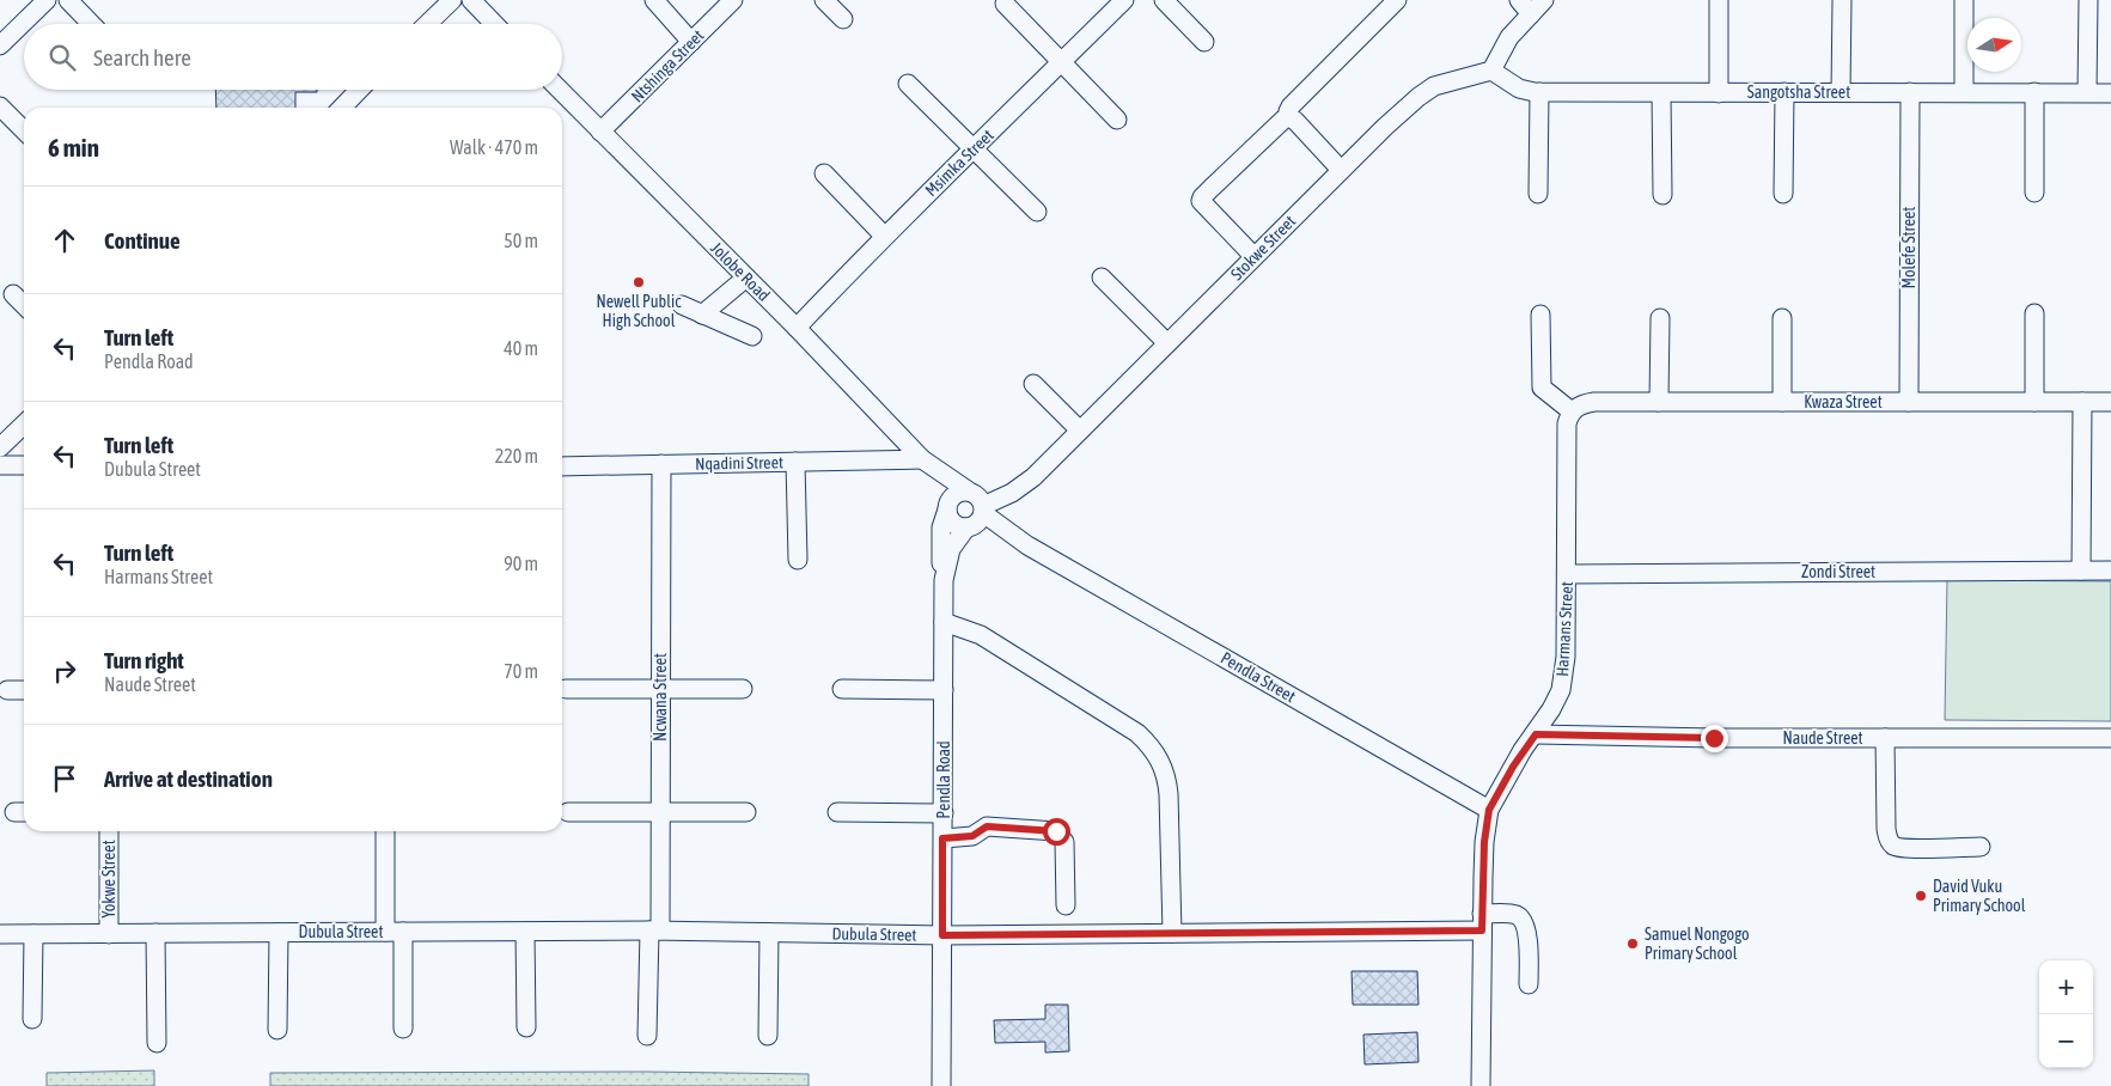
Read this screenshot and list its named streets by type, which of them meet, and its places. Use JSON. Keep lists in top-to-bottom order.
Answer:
{
  "streets": {
    "street": [
      "Ntshinga Street",
      "Sangotsha Street",
      "Msimka Street",
      "Stokwe Street",
      "Molefe Street",
      "Jolobe Road",
      "Kwaza Street",
      "Nqadini Street",
      "Zondi Street",
      "Harmans Street",
      "Pendla Street",
      "Ncwana Street",
      "Naude Street",
      "Pendla Road",
      "Yokwe Street",
      "Dubula Street"
    ]
  },
  "crossings": [
    ["Ntshinga Street", "Jolobe Road"],
    ["Sangotsha Street", "Stokwe Street"],
    ["Sangotsha Street", "Molefe Street"],
    ["Msimka Street", "Jolobe Road"],
    ["Stokwe Street", "Jolobe Road"],
    ["Stokwe Street", "Pendla Street"],
    ["Stokwe Street", "Pendla Road"],
    ["Molefe Street", "Kwaza Street"],
    ["Jolobe Road", "Nqadini Street"],
    ["Jolobe Road", "Pendla Street"],
    ["Jolobe Road", "Pendla Road"],
    ["Kwaza Street", "Harmans Street"],
    ["Nqadini Street", "Ncwana Street"],
    ["Zondi Street", "Harmans Street"],
    ["Harmans Street", "Pendla Street"],
    ["Harmans Street", "Naude Street"],
    ["Harmans Street", "Dubula Street"],
    ["Pendla Street", "Pendla Road"],
    ["Ncwana Street", "Dubula Street"],
    ["Pendla Road", "Dubula Street"],
    ["Yokwe Street", "Dubula Street"]
  ],
  "places": ["Newell Public High School", "David Vuku Primary School", "Samuel Nongogo Primary School"],
  "north": "right",
  "page": {
    "search": "Search here",
    "heading": ["6 min", "Walk · 470 m"],
    "list": [
      ["Continue", "50 m"],
      ["Turn left", "Pendla Road", "40 m"],
      ["Turn left", "Dubula Street", "220 m"],
      ["Turn left", "Harmans Street", "90 m"],
      ["Turn right", "Naude Street", "70 m"],
      "Arrive at destination"
    ],
    "map_buttons": ["+", "−"]
  }
}
